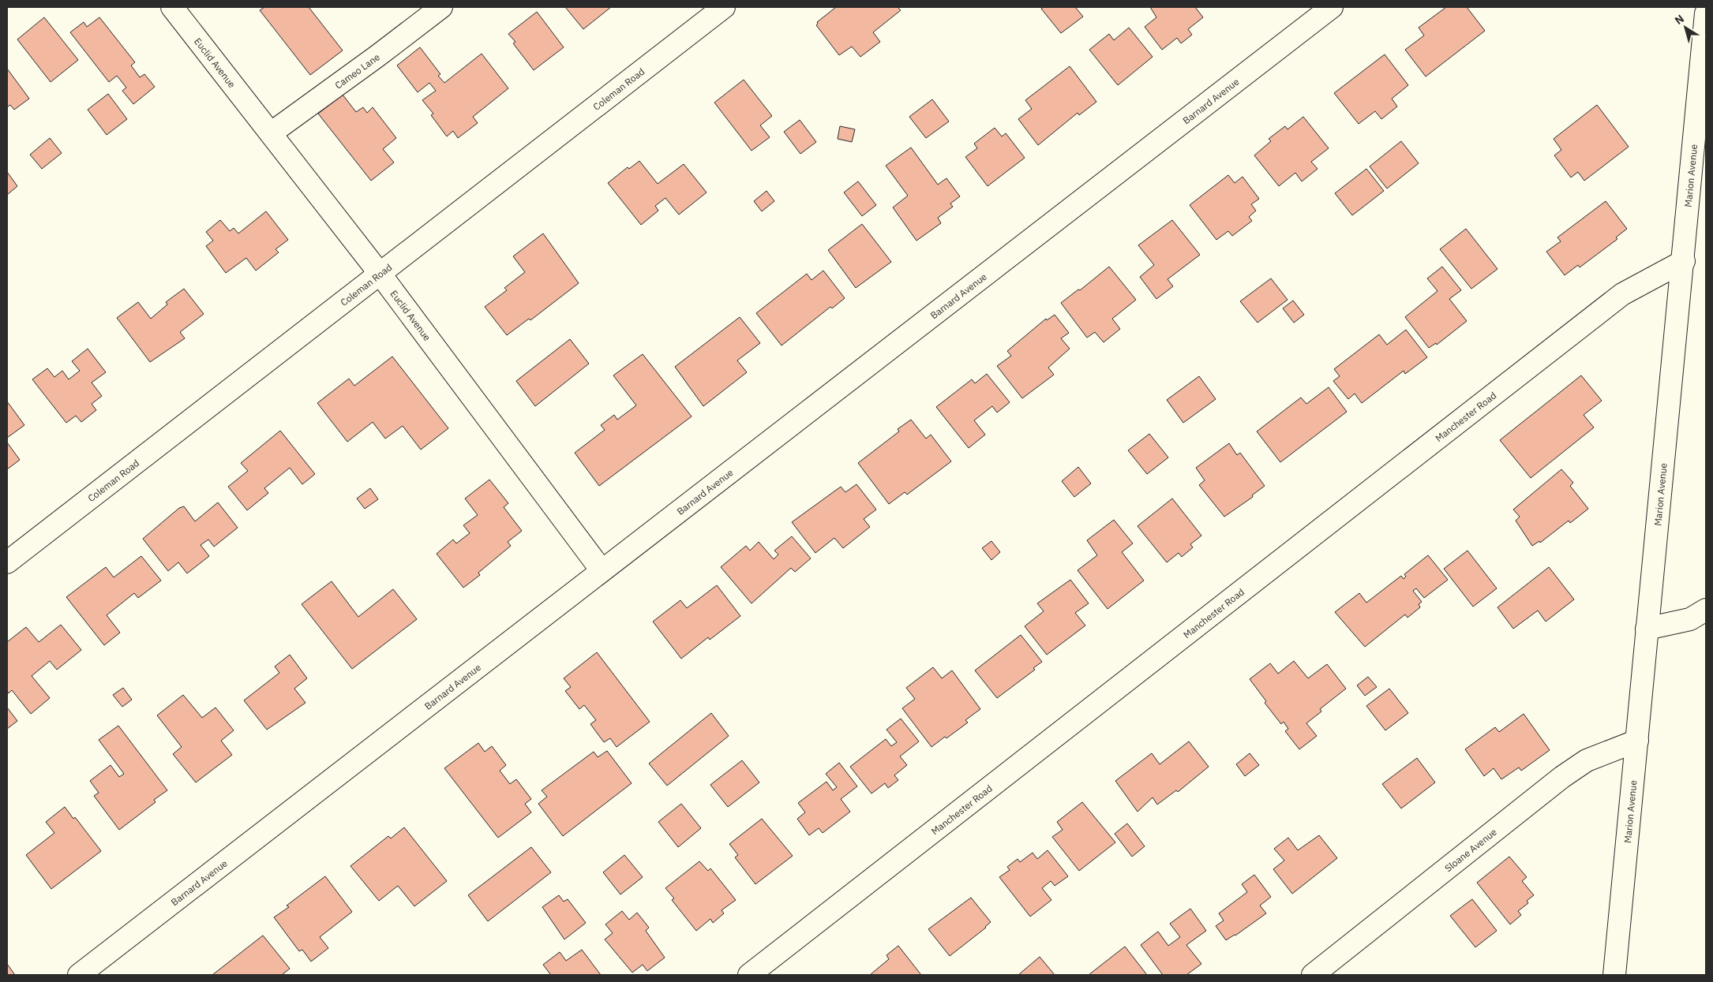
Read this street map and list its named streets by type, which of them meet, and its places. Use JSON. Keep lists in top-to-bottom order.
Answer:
{
  "streets": {
    "street": [
      "Euclid Avenue",
      "Cameo Lane",
      "Coleman Road",
      "Barnard Avenue",
      "Marion Avenue",
      "Manchester Road",
      "Sloane Avenue"
    ]
  },
  "crossings": [
    ["Euclid Avenue", "Cameo Lane"],
    ["Euclid Avenue", "Coleman Road"],
    ["Euclid Avenue", "Barnard Avenue"],
    ["Marion Avenue", "Manchester Road"],
    ["Marion Avenue", "Sloane Avenue"]
  ],
  "north": "top left"
}
